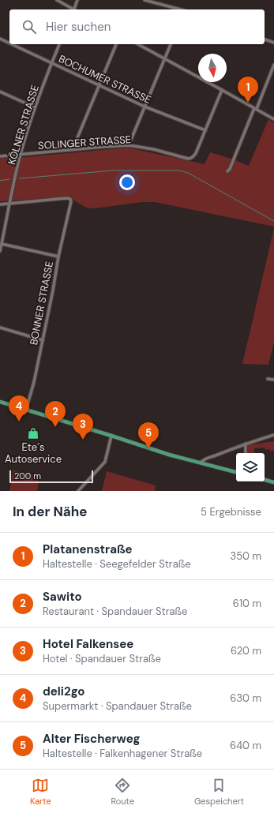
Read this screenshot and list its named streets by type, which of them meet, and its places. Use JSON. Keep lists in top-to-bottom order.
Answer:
{
  "streets": {
    "street": [
      "BOCHUMER STRASSE",
      "KÖLNER STRASSE",
      "SOLINGER STRASSE",
      "BONNER STRASSE"
    ]
  },
  "crossings": [
    ["BOCHUMER STRASSE", "KÖLNER STRASSE"],
    ["BOCHUMER STRASSE", "SOLINGER STRASSE"],
    ["KÖLNER STRASSE", "SOLINGER STRASSE"],
    ["KÖLNER STRASSE", "BONNER STRASSE"]
  ],
  "places": {
    "shop": ["Ete´s Autoservice"]
  },
  "scale_bar": "200 m",
  "north": "bottom",
  "page": {
    "search": "Hier suchen",
    "pins": [
      "1",
      "4",
      "2",
      "3",
      "5"
    ],
    "scale": "200 m",
    "heading": ["In der Nähe", "5 Ergebnisse"],
    "list": [
      {
        "mark": "1",
        "name": "Platanenstraße",
        "note": "Haltestelle · Seegefelder Straße",
        "value": "350 m"
      },
      {
        "mark": "2",
        "name": "Sawito",
        "note": "Restaurant · Spandauer Straße",
        "value": "610 m"
      },
      {
        "mark": "3",
        "name": "Hotel Falkensee",
        "note": "Hotel · Spandauer Straße",
        "value": "620 m"
      },
      {
        "mark": "4",
        "name": "deli2go",
        "note": "Supermarkt · Spandauer Straße",
        "value": "630 m"
      },
      {
        "mark": "5",
        "name": "Alter Fischerweg",
        "note": "Haltestelle · Falkenhagener Straße",
        "value": "640 m"
      }
    ],
    "nav": ["Karte", "Route", "Gespeichert"]
  }
}
